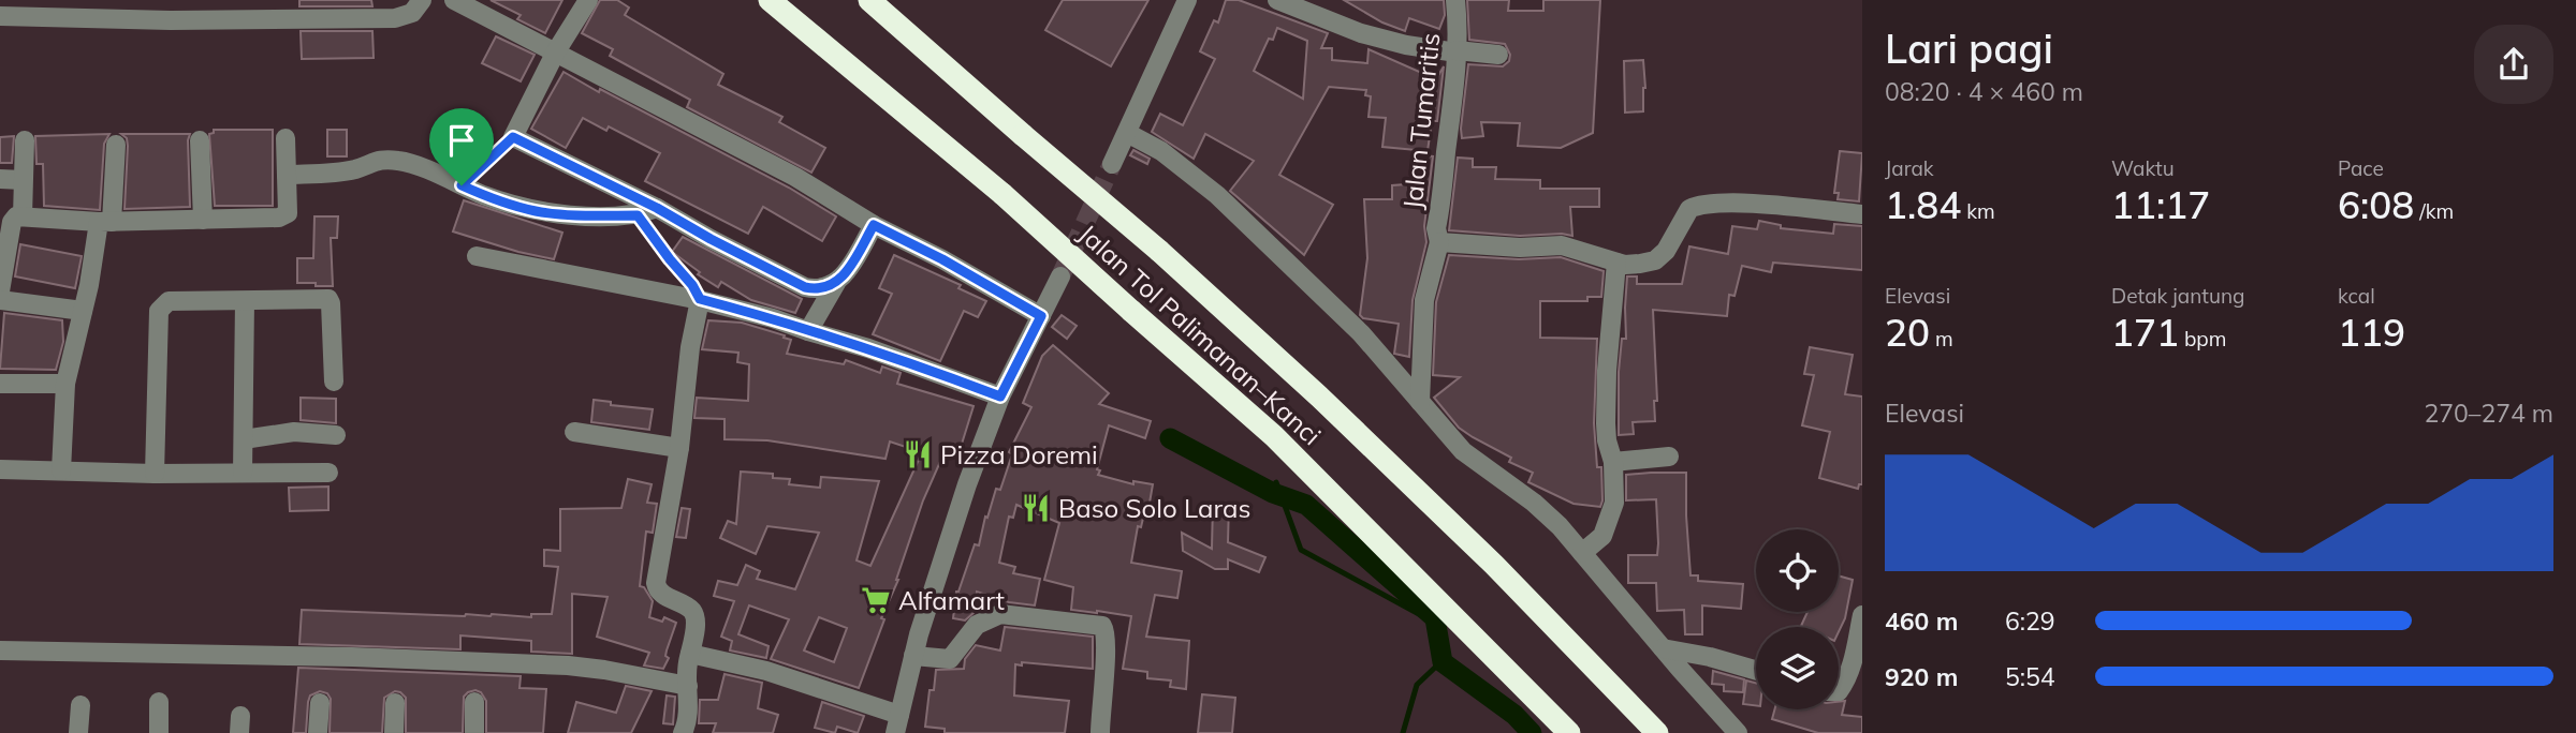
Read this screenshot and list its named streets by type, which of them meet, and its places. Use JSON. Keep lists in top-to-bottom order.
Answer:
{
  "streets": {
    "highway": ["Jalan Tol Palimanan–Kanci"],
    "street": ["Jalan Tumaritis"]
  },
  "places": {
    "restaurant": ["Pizza Doremi", "Baso Solo Laras"],
    "supermarket": ["Alfamart"]
  },
  "page": {
    "heading": ["Lari pagi", "08:20 · 4 × 460 m"],
    "stats": [
      ["Jarak", "1.84 km"],
      ["Waktu", "11:17"],
      ["Pace", "6:08 /km"],
      ["Elevasi", "20 m"],
      ["Detak jantung", "171 bpm"],
      ["kcal", "119"]
    ],
    "chart": ["Elevasi", "270–274 m"],
    "list": [
      {
        "name": "460 m",
        "note": "6:29"
      },
      {
        "name": "920 m",
        "note": "5:54"
      }
    ]
  }
}
